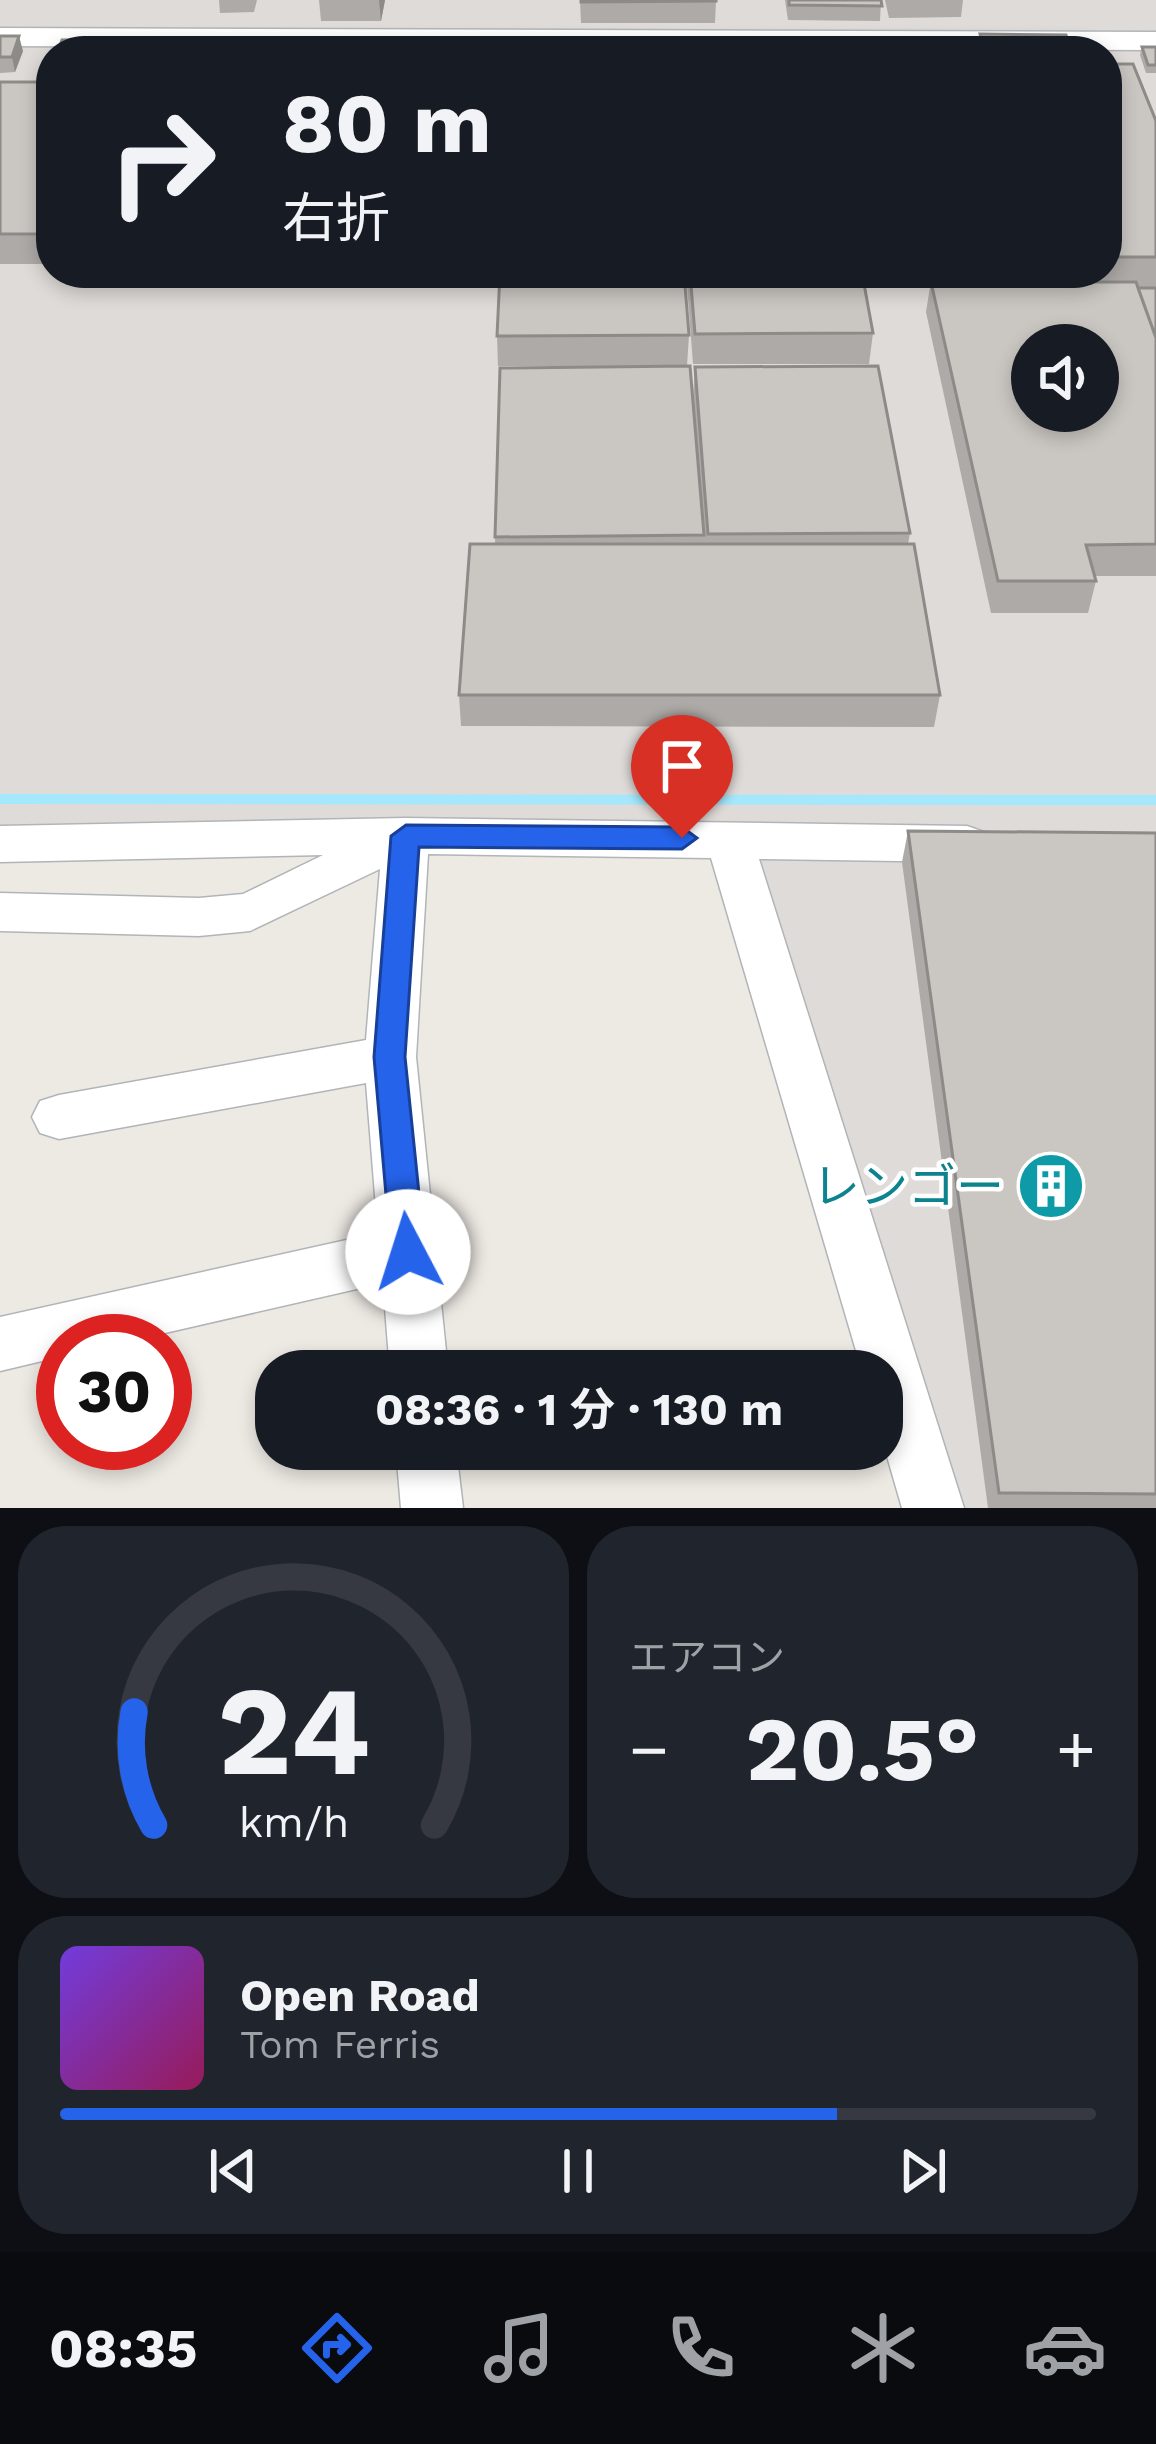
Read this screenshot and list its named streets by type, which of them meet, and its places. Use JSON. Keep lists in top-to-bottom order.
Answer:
{
  "places": {
    "building": ["レンゴー"]
  },
  "page": {
    "turn": ["80 m", "右折"],
    "limit": "30",
    "trip": "08:36 · 1 分 · 130 m",
    "tile": "エアコン",
    "heat": ["−", "20.5°", "+"],
    "song": ["Open Road", "Tom Ferris"],
    "tabs": "08:35",
    "gauge": ["24", "km/h"]
  }
}
